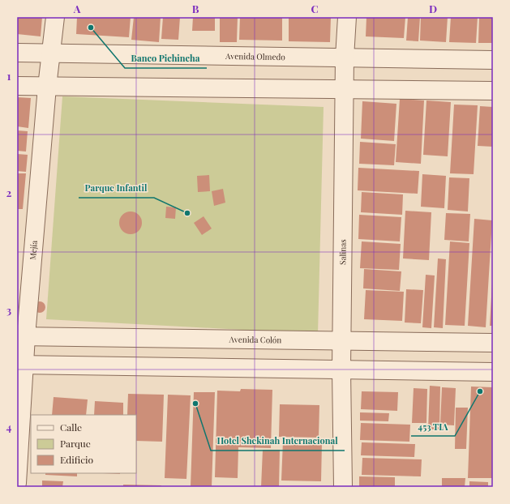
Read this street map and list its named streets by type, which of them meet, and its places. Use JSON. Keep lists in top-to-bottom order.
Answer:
{
  "streets": {
    "street": [
      "Avenida Olmedo",
      "Mejía",
      "Salinas",
      "Avenida Colón"
    ]
  },
  "crossings": [
    ["Avenida Olmedo", "Mejía"],
    ["Avenida Olmedo", "Salinas"],
    ["Mejía", "Avenida Colón"],
    ["Salinas", "Avenida Colón"]
  ],
  "places": [
    "Banco Pichincha",
    "Parque Infantil",
    "453 TIA",
    "Hotel Shekinah Internacional"
  ],
  "legend": ["Calle", "Parque", "Edificio"],
  "grid": {
    "columns": [
      "A",
      "B",
      "C",
      "D"
    ],
    "rows": [
      "1",
      "2",
      "3",
      "4"
    ]
  }
}
